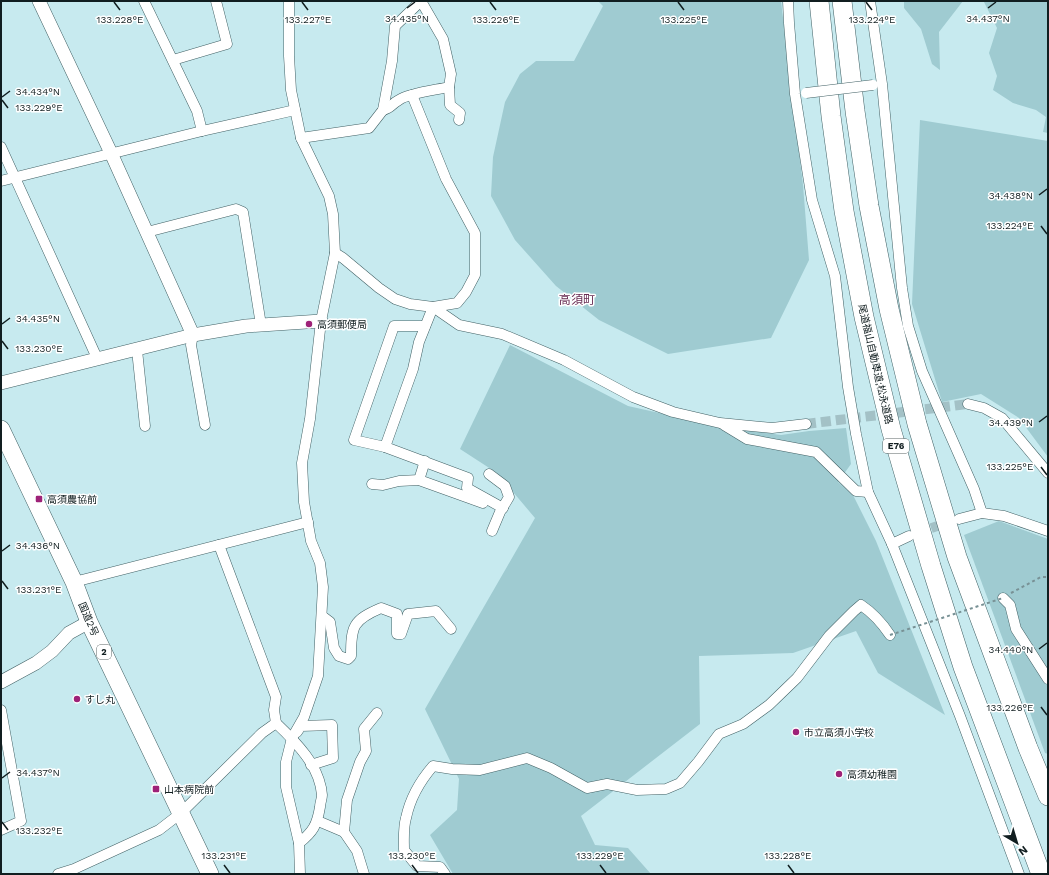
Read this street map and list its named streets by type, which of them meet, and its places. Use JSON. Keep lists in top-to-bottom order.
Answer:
{
  "streets": {
    "highway": [
      "尾道福山自動車道;松永道路",
      "E76",
      "国道2号",
      "2"
    ]
  },
  "districts": ["高須町"],
  "places": {
    "other": [
      "高須郵便局",
      "すし丸",
      "市立高須小学校",
      "高須幼稚園"
    ],
    "transit": ["高須農協前", "山本病院前"]
  },
  "north": "bottom right",
  "coordinates": [
    "34.435°N",
    "34.437°N",
    "133.228°E",
    "133.227°E",
    "133.226°E",
    "133.225°E",
    "133.224°E",
    "34.434°N",
    "133.229°E",
    "34.438°N",
    "133.230°E",
    "34.439°N",
    "34.436°N",
    "133.231°E",
    "34.440°N",
    "133.232°E"
  ]
}
